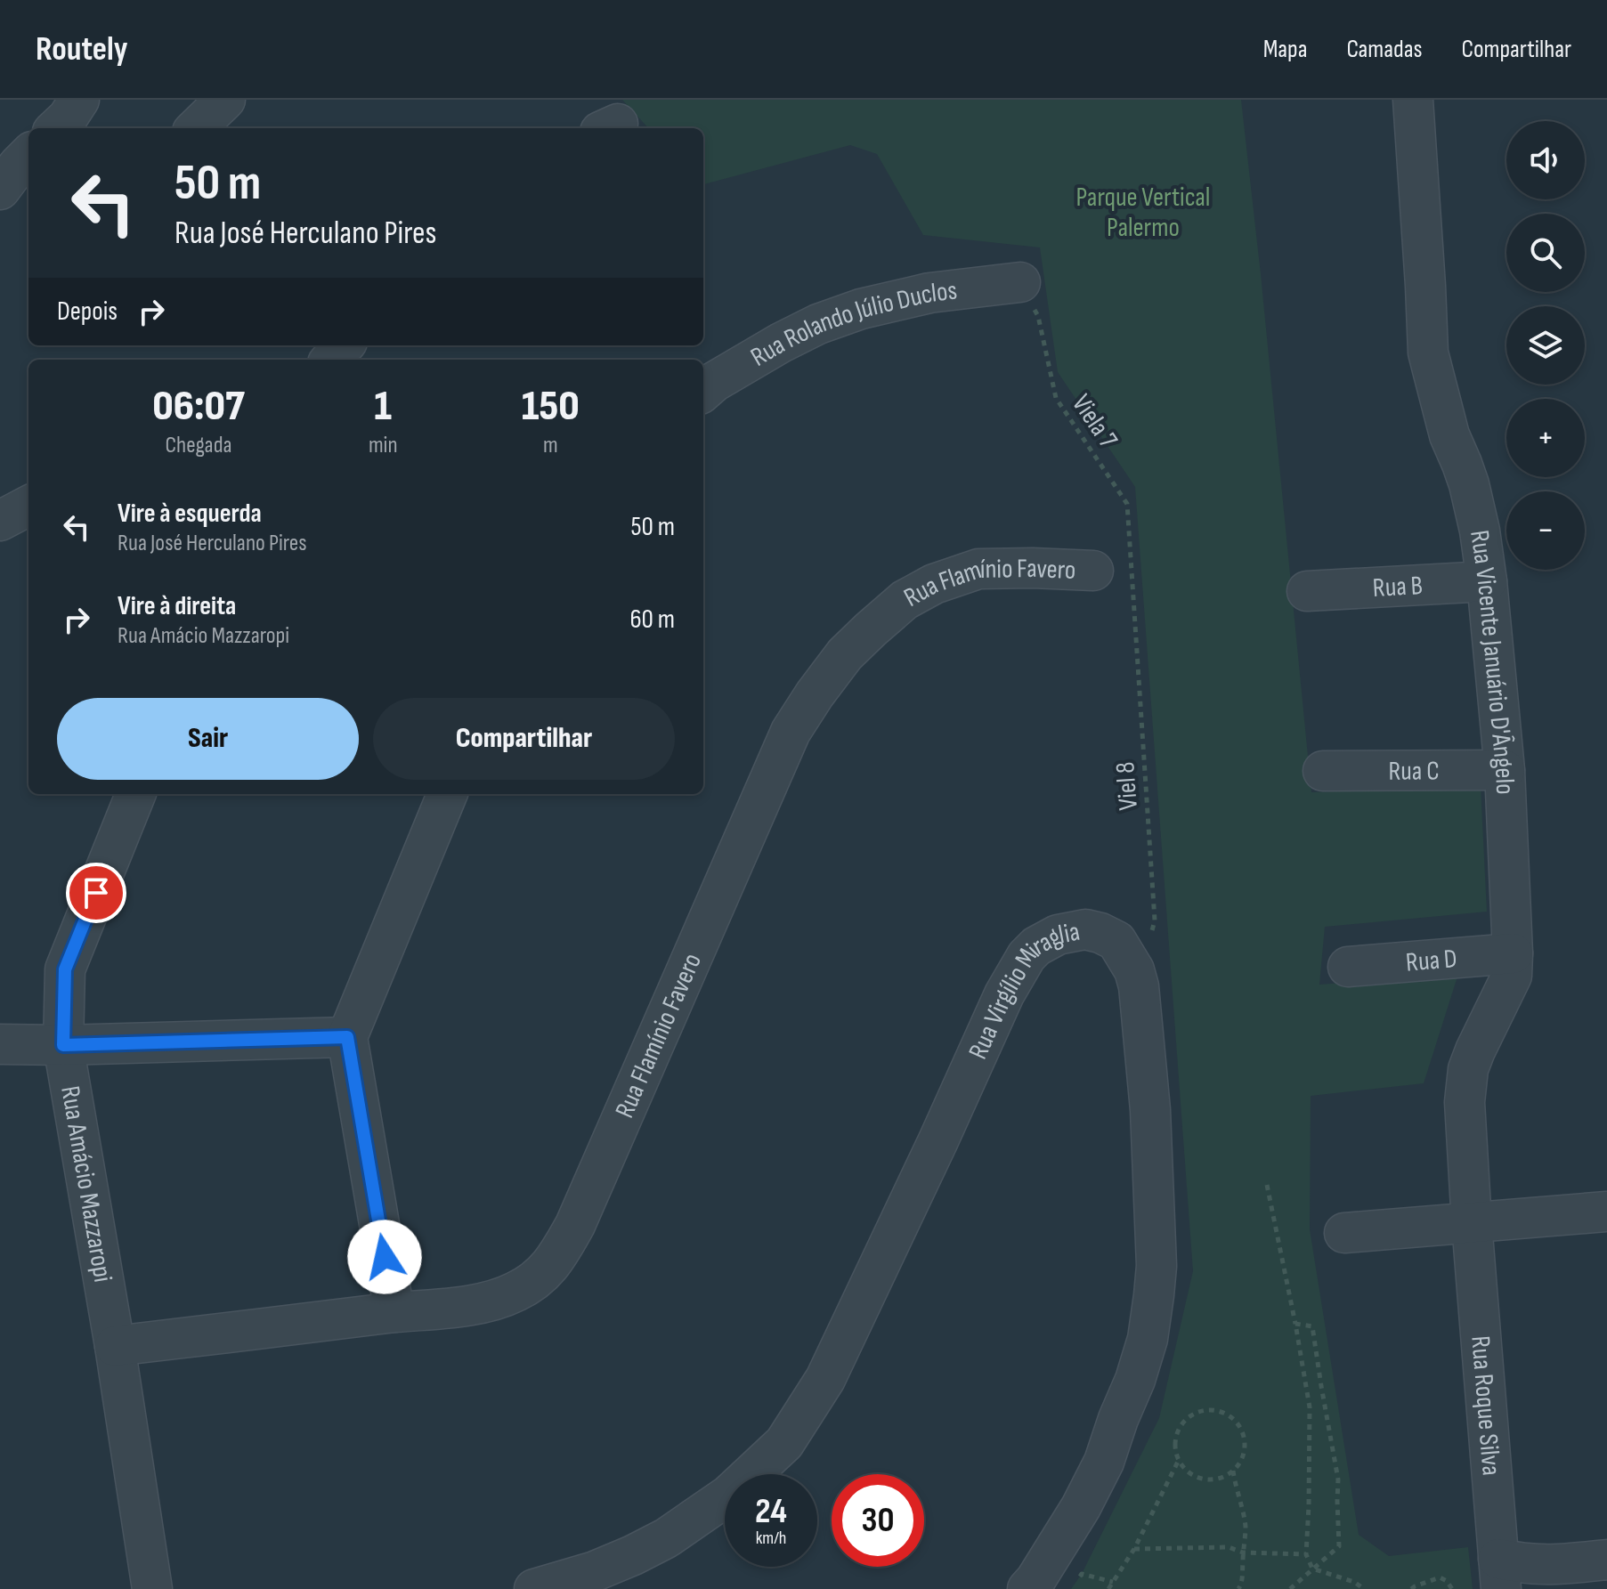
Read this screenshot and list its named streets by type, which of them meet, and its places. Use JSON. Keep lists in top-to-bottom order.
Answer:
{
  "streets": {
    "street": [
      "Rua Rolando Júlio Duclos",
      "Rua B",
      "Rua Flamínio Favero",
      "Rua Vicente Januário D'Ângelo",
      "Rua C",
      "Rua D",
      "Rua Virgílio Miraglia",
      "Rua Amácio Mazzaropi",
      "Rua Roque Silva"
    ],
    "path": ["Viela 7", "Viel 8"]
  },
  "crossings": [
    ["Rua Rolando Júlio Duclos", "Viela 7"],
    ["Viela 7", "Viel 8"],
    ["Rua B", "Rua Vicente Januário D'Ângelo"],
    ["Rua Flamínio Favero", "Rua Amácio Mazzaropi"],
    ["Rua Vicente Januário D'Ângelo", "Rua C"],
    ["Rua Vicente Januário D'Ângelo", "Rua D"],
    ["Rua Vicente Januário D'Ângelo", "Rua Roque Silva"],
    ["Viel 8", "Rua Virgílio Miraglia"]
  ],
  "parks": ["Parque Vertical Palermo"],
  "page": {
    "header": "Routely",
    "nav": ["Mapa", "Camadas", "Compartilhar"],
    "map_buttons": ["+", "−"],
    "turn": ["50 m", "Rua José Herculano Pires"],
    "then": "Depois",
    "eta": [
      "06:07",
      "Chegada",
      "1",
      "min",
      "150",
      "m"
    ],
    "list": [
      {
        "name": "Vire à esquerda",
        "note": "Rua José Herculano Pires",
        "value": "50 m"
      },
      {
        "name": "Vire à direita",
        "note": "Rua Amácio Mazzaropi",
        "value": "60 m"
      }
    ],
    "buttons": ["Sair", "Compartilhar"],
    "speed": "24 km/h",
    "limit": "30"
  }
}
